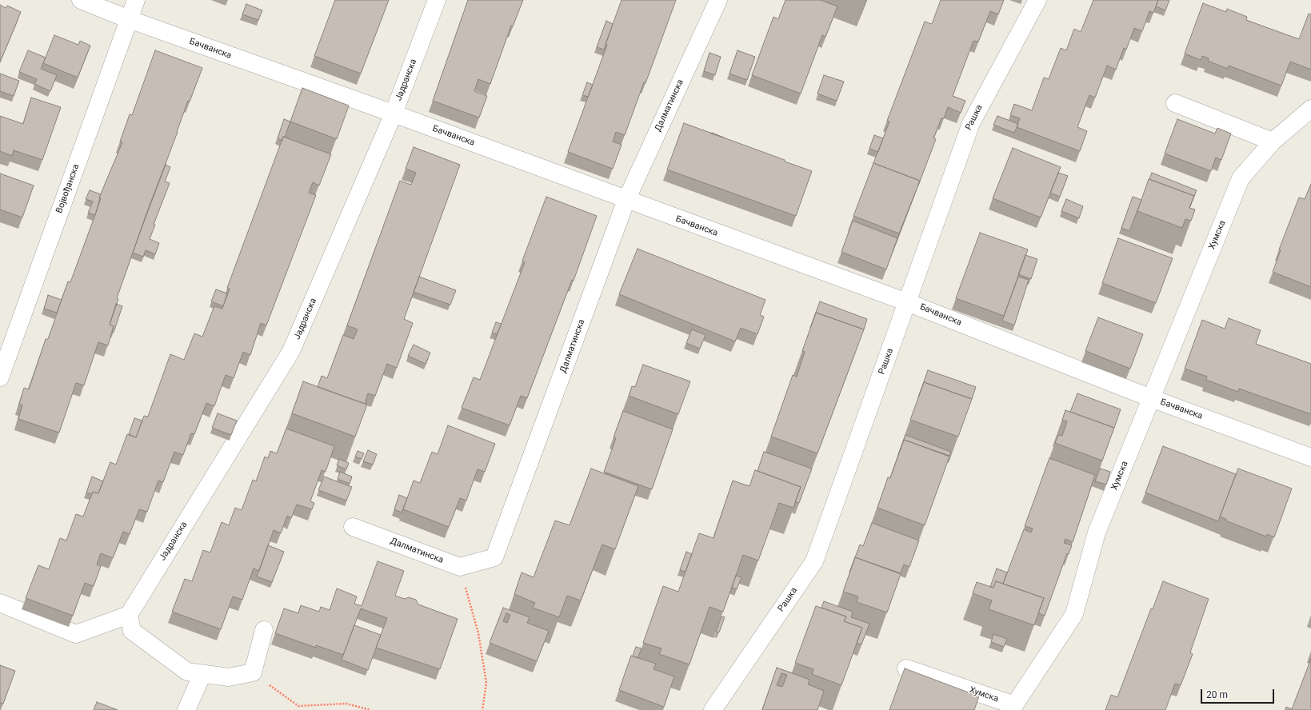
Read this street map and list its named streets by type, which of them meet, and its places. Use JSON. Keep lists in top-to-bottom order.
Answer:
{
  "streets": {
    "street": [
      "Бачванска",
      "Јадранска",
      "Далматинска",
      "Рашка",
      "Војвођанска",
      "Хумска"
    ]
  },
  "crossings": [
    ["Бачванска", "Јадранска"],
    ["Бачванска", "Далматинска"],
    ["Бачванска", "Рашка"],
    ["Бачванска", "Војвођанска"],
    ["Бачванска", "Хумска"]
  ],
  "scale_bar": "20 m"
}
